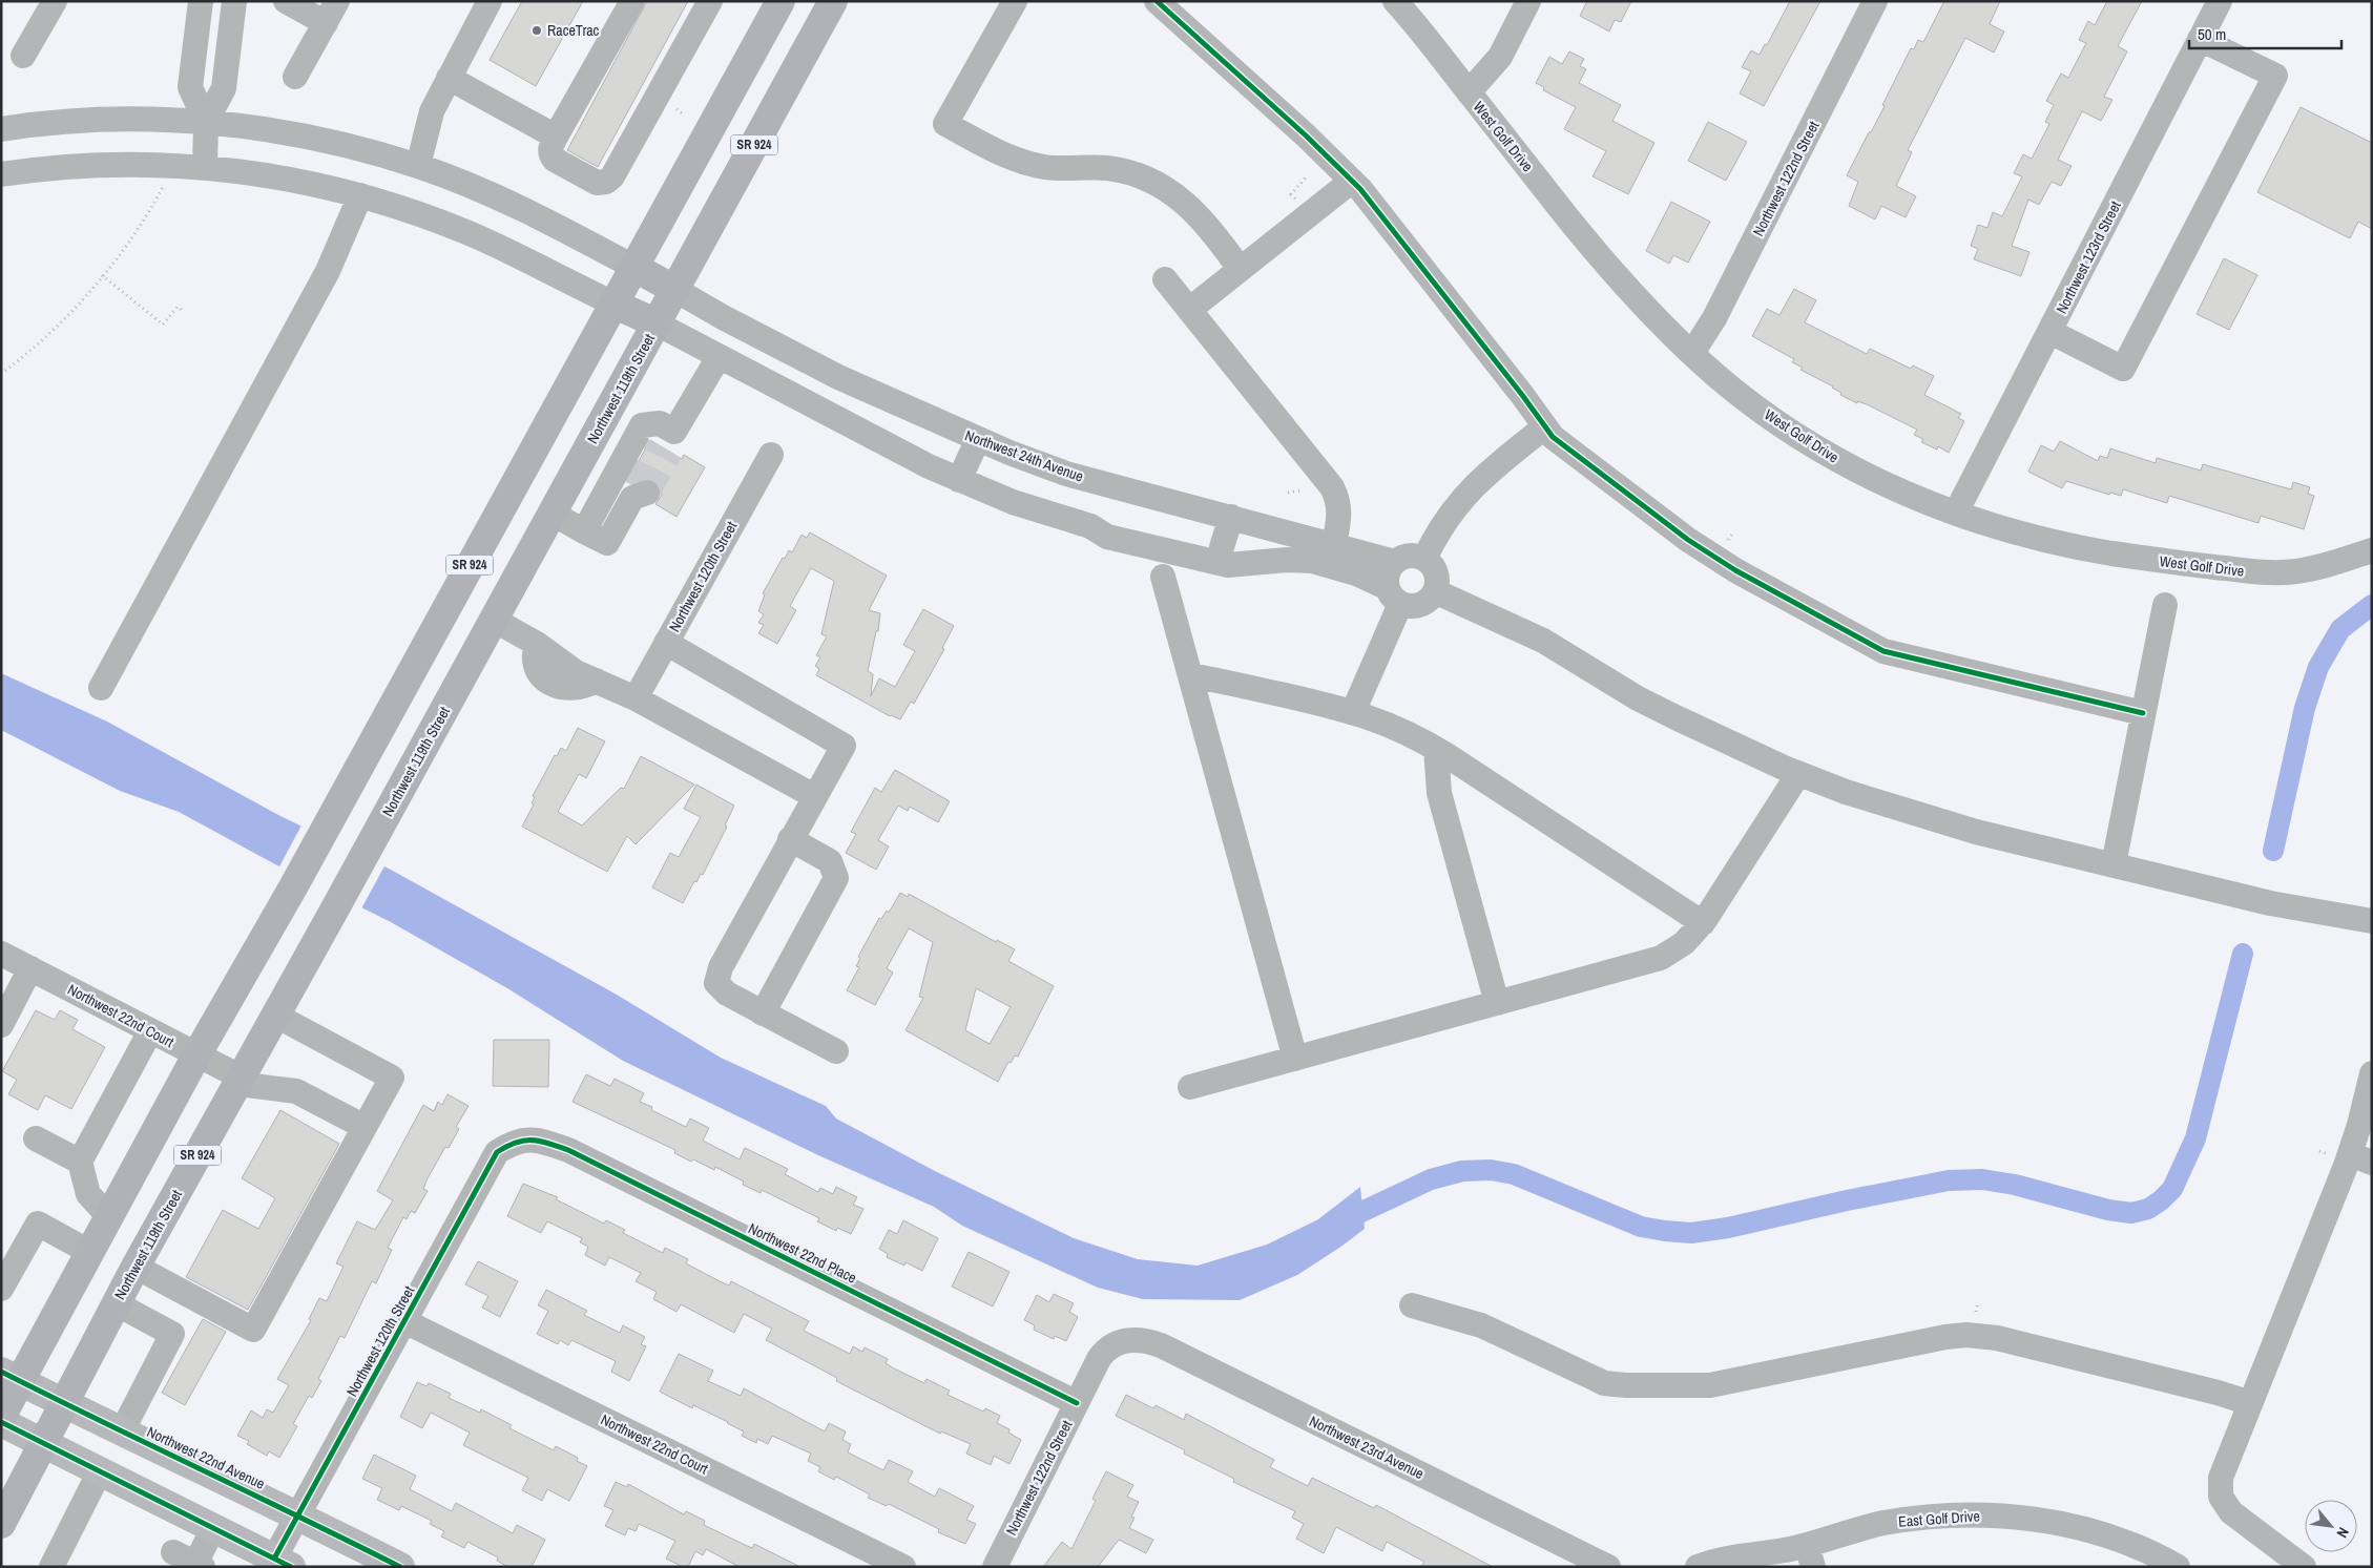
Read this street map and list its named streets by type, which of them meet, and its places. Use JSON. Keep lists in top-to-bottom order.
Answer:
{
  "streets": {
    "highway": ["SR 924", "Northwest 119th Street"],
    "main road": ["Northwest 22nd Avenue"],
    "street": [
      "West Golf Drive",
      "Northwest 122nd Street",
      "Northwest 123rd Street",
      "Northwest 24th Avenue",
      "Northwest 120th Street",
      "Northwest 22nd Court",
      "Northwest 22nd Place",
      "Northwest 23rd Avenue",
      "East Golf Drive"
    ]
  },
  "crossings": [
    ["West Golf Drive", "Northwest 122nd Street"],
    ["West Golf Drive", "Northwest 123rd Street"],
    ["SR 924", "Northwest 22nd Court"],
    ["SR 924", "Northwest 22nd Avenue"],
    ["Northwest 122nd Street", "Northwest 22nd Place"],
    ["Northwest 122nd Street", "Northwest 23rd Avenue"],
    ["Northwest 119th Street", "Northwest 24th Avenue"],
    ["Northwest 119th Street", "Northwest 22nd Court"],
    ["Northwest 119th Street", "Northwest 22nd Avenue"],
    ["Northwest 120th Street", "Northwest 22nd Court"],
    ["Northwest 120th Street", "Northwest 22nd Place"],
    ["Northwest 120th Street", "Northwest 22nd Avenue"]
  ],
  "places": ["RaceTrac"],
  "scale_bar": "50 m",
  "north": "bottom right"
}
